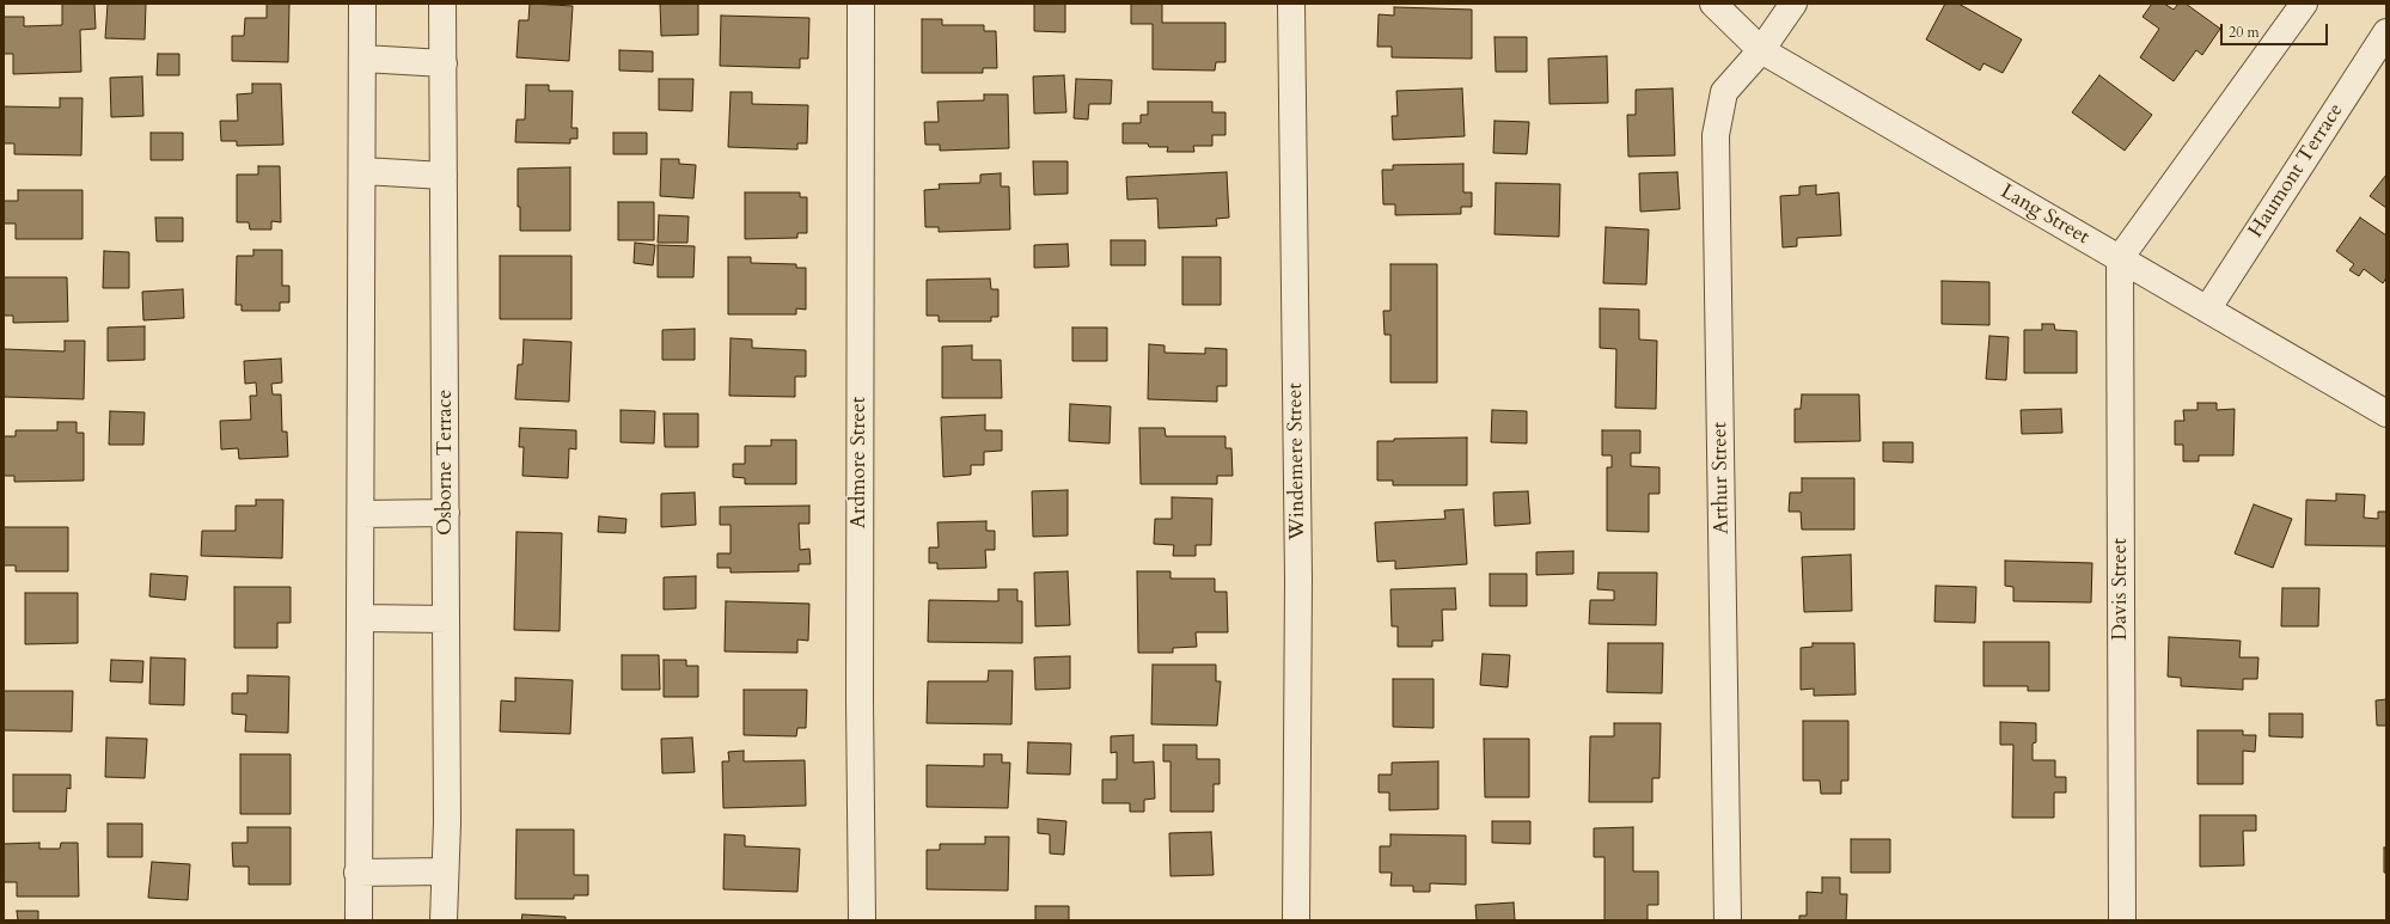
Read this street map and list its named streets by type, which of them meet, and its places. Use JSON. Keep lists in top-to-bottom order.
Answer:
{
  "streets": {
    "street": [
      "Haumont Terrace",
      "Lang Street",
      "Windemere Street",
      "Osborne Terrace",
      "Ardmore Street",
      "Arthur Street",
      "Davis Street"
    ]
  },
  "crossings": [
    ["Haumont Terrace", "Lang Street"],
    ["Lang Street", "Arthur Street"],
    ["Lang Street", "Davis Street"]
  ],
  "scale_bar": "20 m"
}
